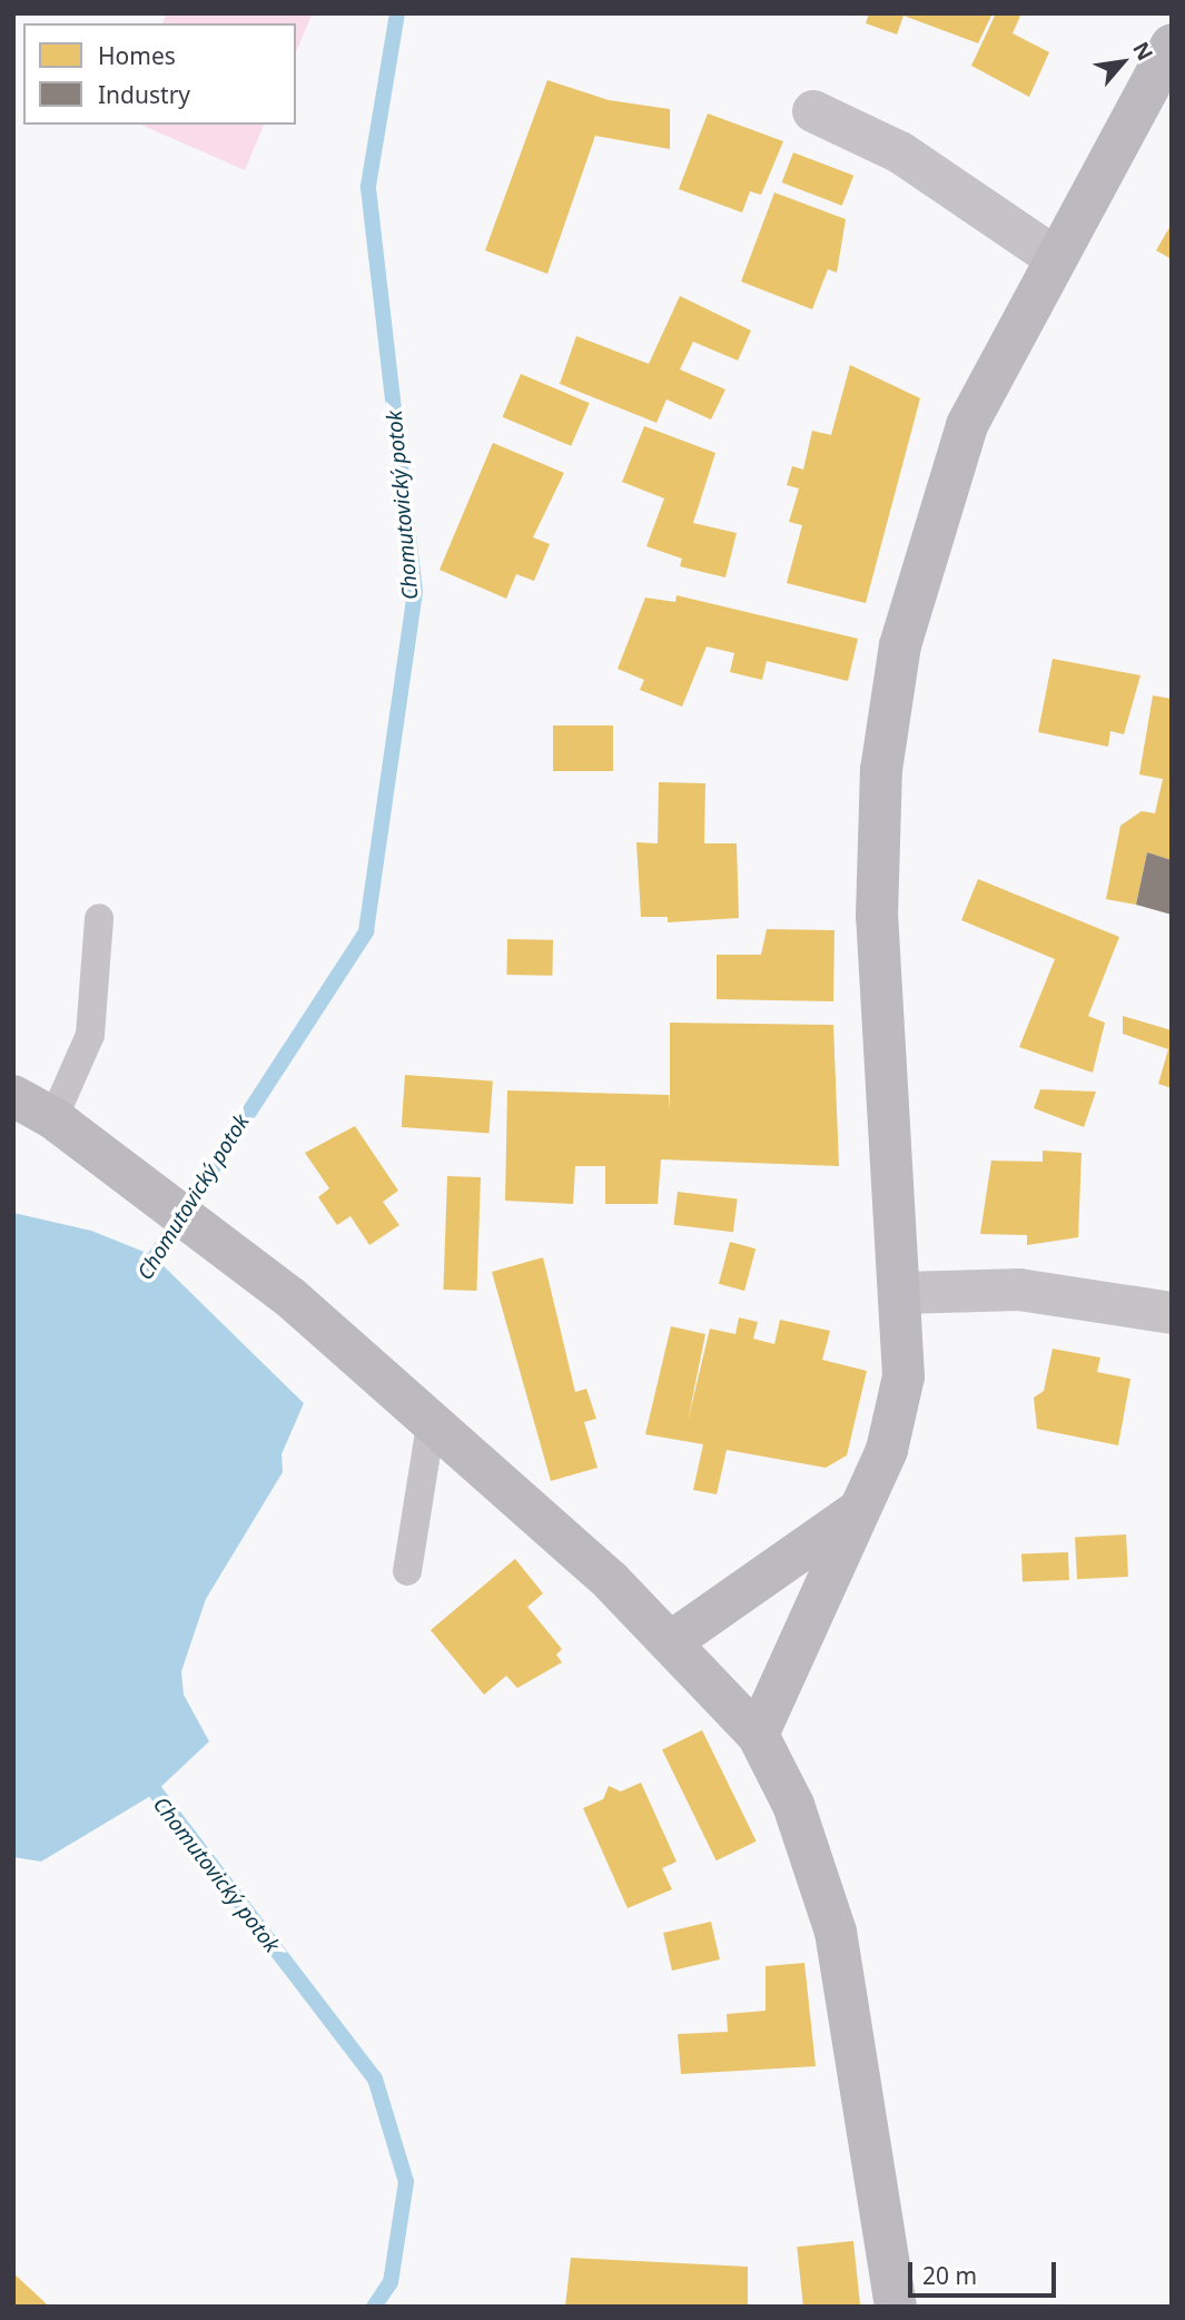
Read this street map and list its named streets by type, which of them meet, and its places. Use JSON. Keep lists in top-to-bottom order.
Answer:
{
  "water": ["Chomutovický potok"],
  "legend": ["Homes", "Industry"],
  "scale_bar": "20 m",
  "north": "top right"
}
